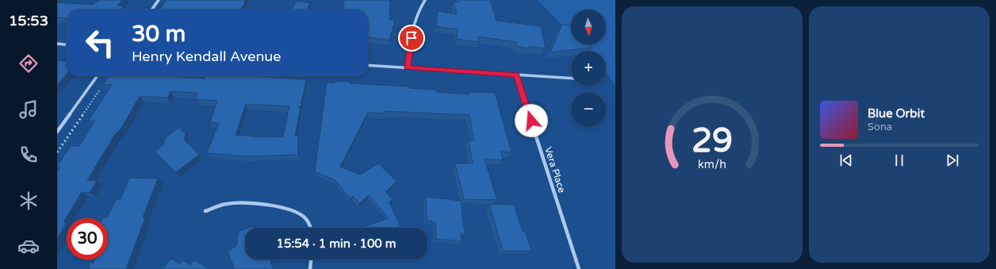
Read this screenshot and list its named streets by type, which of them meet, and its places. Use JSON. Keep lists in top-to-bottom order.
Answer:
{
  "streets": {
    "street": ["Vera Place"]
  },
  "north": "bottom",
  "page": {
    "tabs": "15:53",
    "map_buttons": ["+", "−"],
    "turn": ["30 m", "Henry Kendall Avenue"],
    "song": ["Blue Orbit", "Sona"],
    "limit": "30",
    "trip": "15:54 · 1 min · 100 m",
    "gauge": ["29", "km/h"]
  }
}
